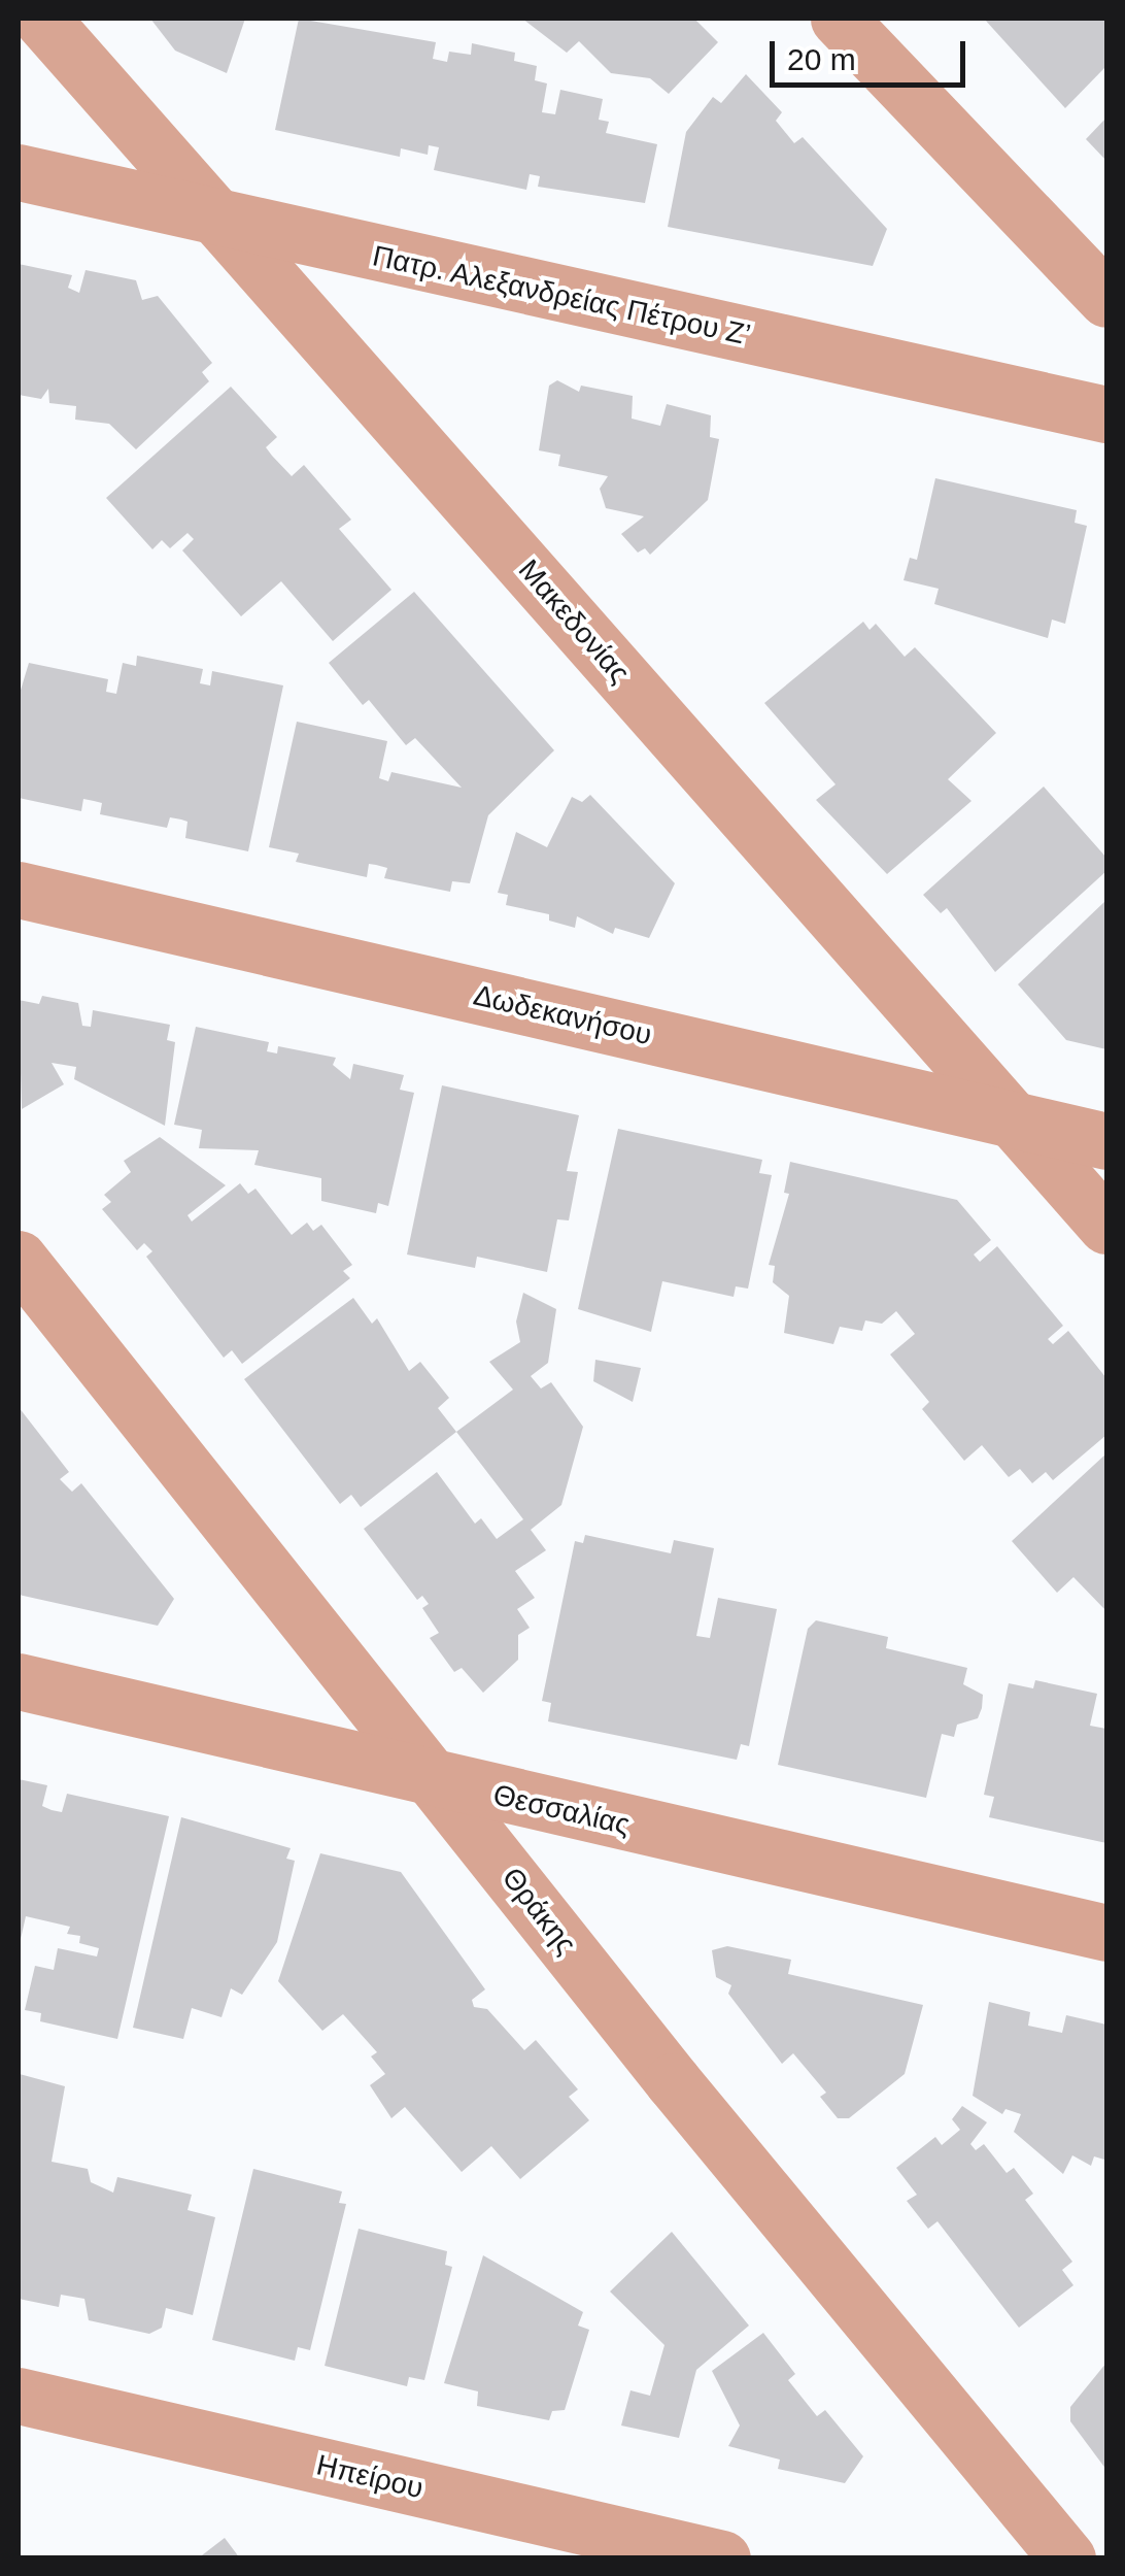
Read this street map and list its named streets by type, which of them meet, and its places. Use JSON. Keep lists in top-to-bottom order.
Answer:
{
  "streets": {
    "street": [
      "Πατρ. Αλεξανδρείας Πέτρου Ζ’",
      "Μακεδονίας",
      "Δωδεκανήσου",
      "Θεσσαλίας",
      "Θράκης",
      "Ηπείρου"
    ]
  },
  "crossings": [
    ["Πατρ. Αλεξανδρείας Πέτρου Ζ’", "Μακεδονίας"],
    ["Μακεδονίας", "Δωδεκανήσου"],
    ["Θεσσαλίας", "Θράκης"]
  ],
  "scale_bar": "20 m"
}
